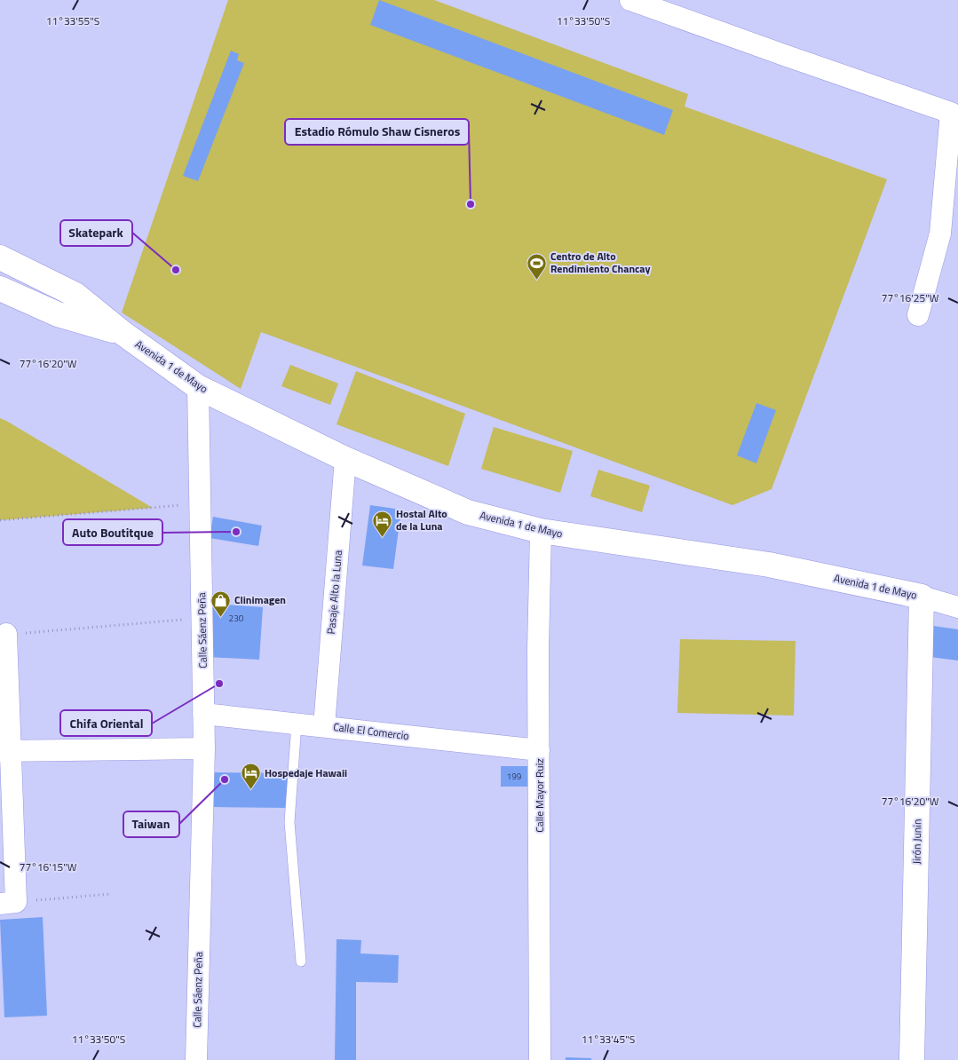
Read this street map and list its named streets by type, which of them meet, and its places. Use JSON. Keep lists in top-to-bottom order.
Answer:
{
  "streets": {
    "street": [
      "Avenida 1 de Mayo",
      "Pasaje Alto la Luna",
      "Calle Sáenz Peña",
      "Calle El Comercio",
      "Calle Mayor Ruiz",
      "Jirón Junin"
    ]
  },
  "crossings": [
    ["Avenida 1 de Mayo", "Pasaje Alto la Luna"],
    ["Avenida 1 de Mayo", "Calle Sáenz Peña"],
    ["Avenida 1 de Mayo", "Calle Mayor Ruiz"],
    ["Avenida 1 de Mayo", "Jirón Junin"],
    ["Pasaje Alto la Luna", "Calle El Comercio"],
    ["Calle Sáenz Peña", "Calle El Comercio"],
    ["Calle El Comercio", "Calle Mayor Ruiz"]
  ],
  "places": {
    "other": [
      "Estadio Rómulo Shaw Cisneros",
      "Skatepark",
      "Auto Boutitque",
      "Chifa Oriental",
      "Taiwan"
    ],
    "sports": ["Centro de Alto Rendimiento Chancay"],
    "hotel": ["Hostal Alto de la Luna", "Hospedaje Hawaii"],
    "shop": ["Clinimagen"]
  },
  "house_numbers": ["230", "199"],
  "coordinates": [
    "11°33'55\"S",
    "11°33'50\"S",
    "77°16'25\"W",
    "77°16'20\"W",
    "77°16'15\"W",
    "11°33'45\"S"
  ]
}
